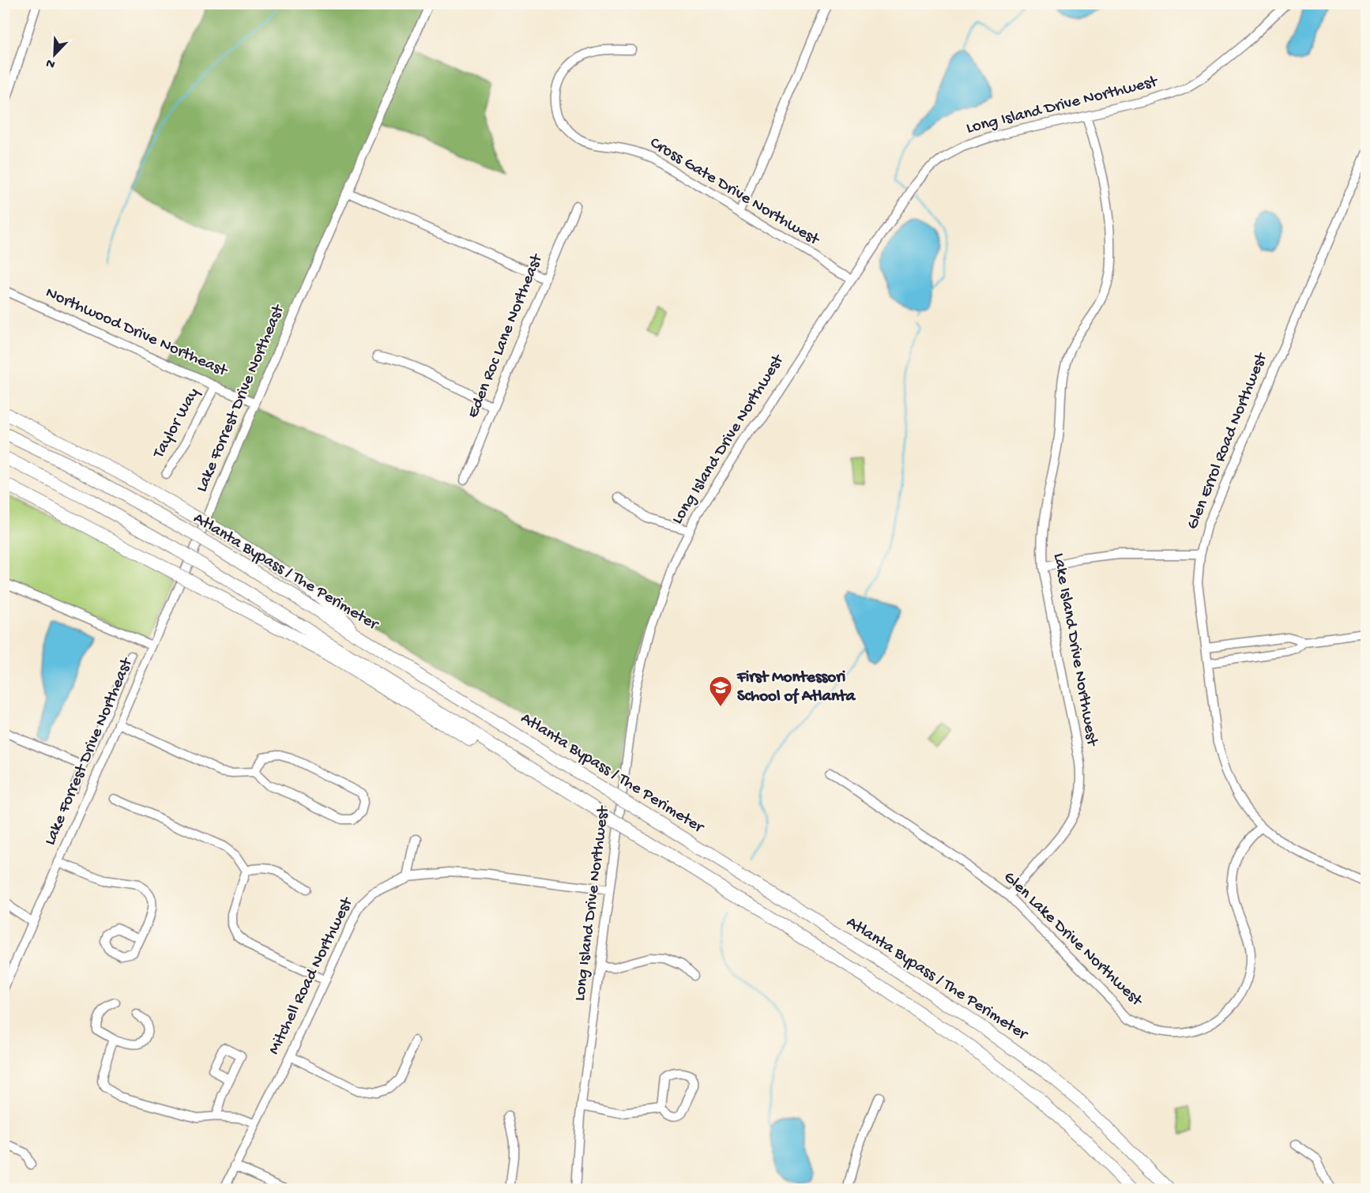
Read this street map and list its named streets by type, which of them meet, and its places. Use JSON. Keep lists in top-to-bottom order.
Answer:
{
  "streets": {
    "highway": ["Atlanta Bypass / The Perimeter"],
    "street": [
      "Long Island Drive Northwest",
      "Cross Gate Drive Northwest",
      "Northwood Drive Northeast",
      "Eden Roc Lane Northeast",
      "Lake Forrest Drive Northeast",
      "Taylor Way",
      "Glen Errol Road Northwest",
      "Lake Island Drive Northwest",
      "Glen Lake Drive Northwest",
      "Mitchell Road Northwest"
    ]
  },
  "crossings": [
    ["Long Island Drive Northwest", "Cross Gate Drive Northwest"],
    ["Long Island Drive Northwest", "Lake Island Drive Northwest"],
    ["Long Island Drive Northwest", "Mitchell Road Northwest"],
    ["Northwood Drive Northeast", "Lake Forrest Drive Northeast"],
    ["Northwood Drive Northeast", "Taylor Way"],
    ["Glen Errol Road Northwest", "Glen Lake Drive Northwest"],
    ["Lake Island Drive Northwest", "Glen Lake Drive Northwest"]
  ],
  "places": {
    "school or university": ["First Montessori School of Atlanta"]
  },
  "north": "bottom left"
}
